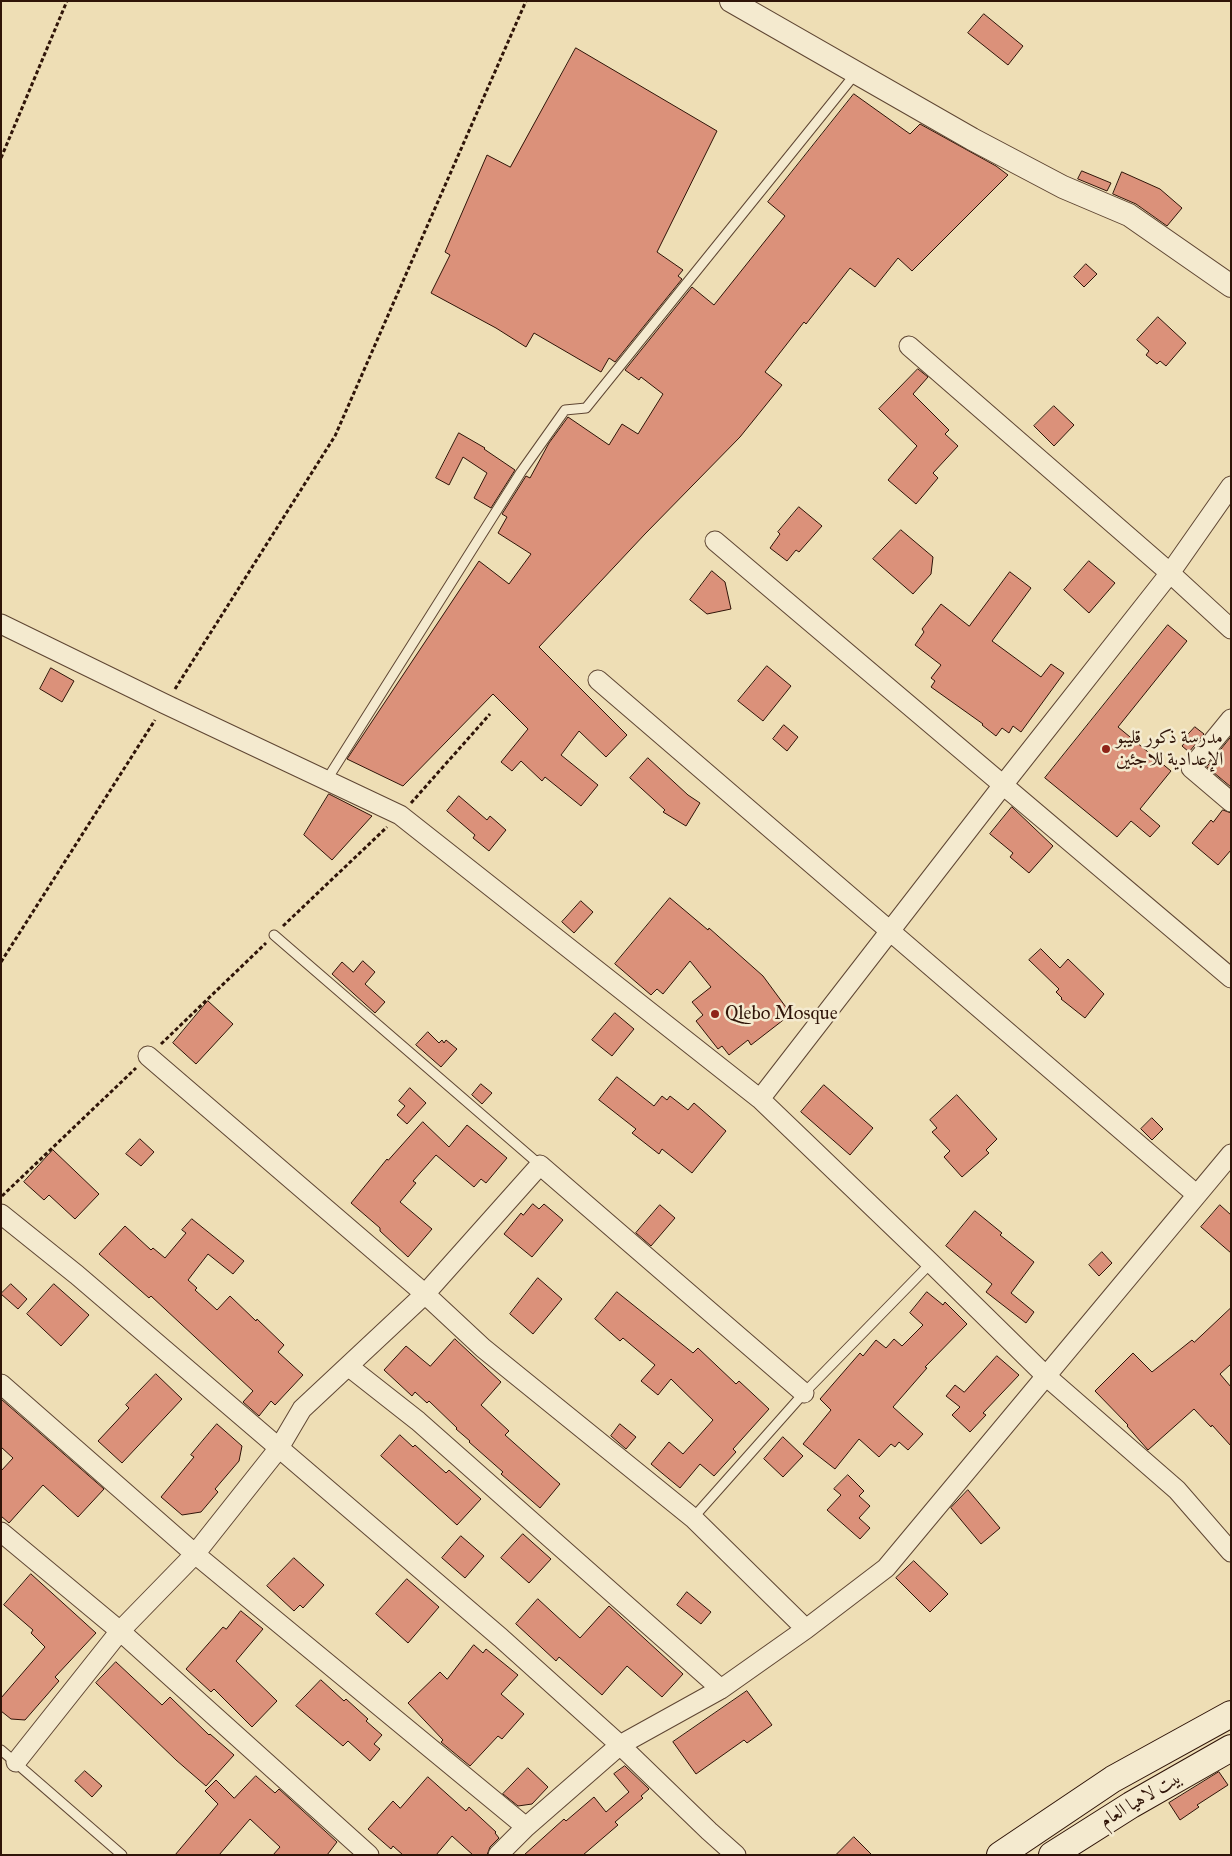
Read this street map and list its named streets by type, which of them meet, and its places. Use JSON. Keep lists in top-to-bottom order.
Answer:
{
  "streets": {
    "main road": ["بيت لاهيا العام"]
  },
  "places": ["مدرسة ذكور قليبو الإعدادية للاجئين", "Qlebo Mosque"]
}
